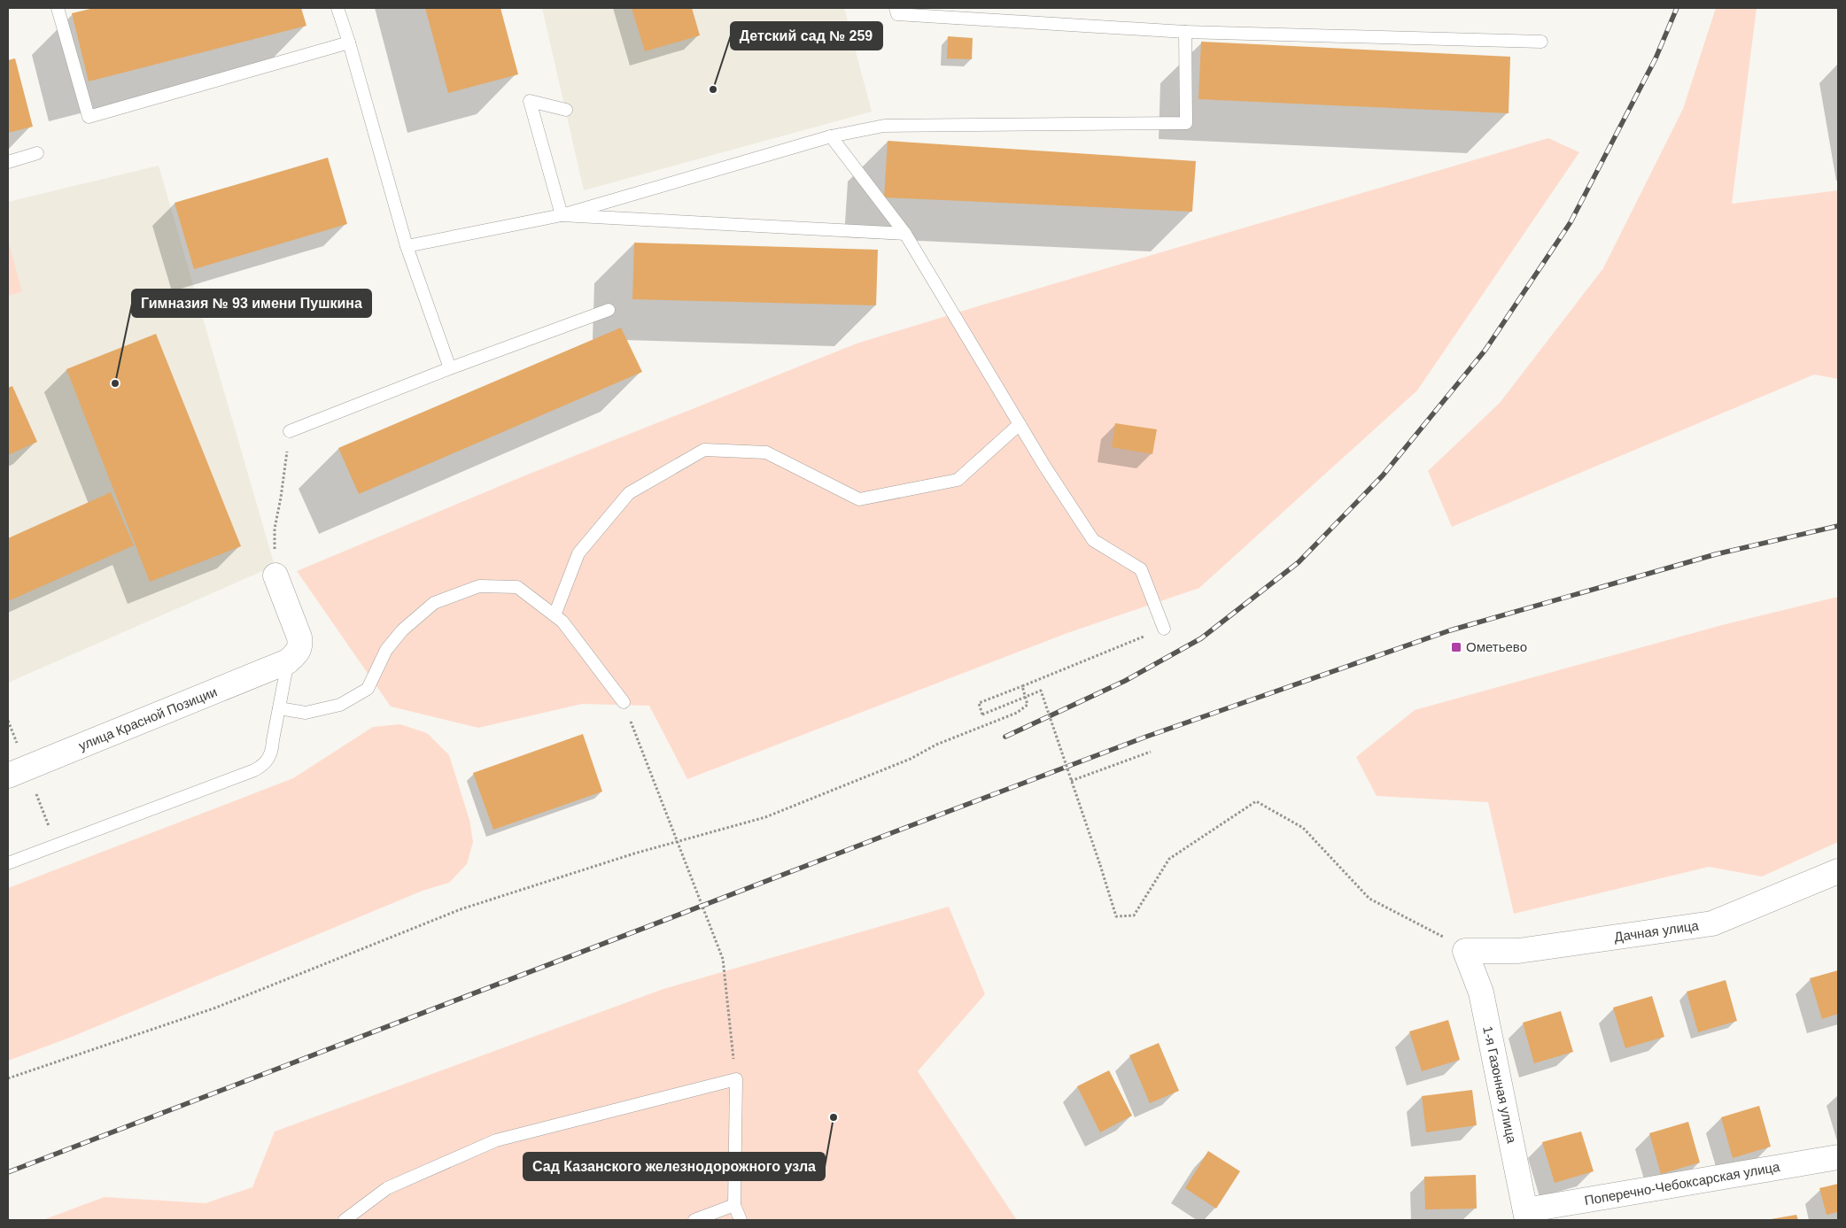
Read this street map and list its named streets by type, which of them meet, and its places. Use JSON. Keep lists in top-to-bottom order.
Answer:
{
  "streets": {
    "street": [
      "улица Красной Позиции",
      "Дачная улица",
      "1-я Газонная улица",
      "Поперечно-Чебоксарская улица"
    ]
  },
  "crossings": [
    ["Дачная улица", "1-я Газонная улица"],
    ["1-я Газонная улица", "Поперечно-Чебоксарская улица"]
  ],
  "places": {
    "other": ["Детский сад № 259", "Гимназия № 93 имени Пушкина", "Сад Казанского железнодорожного узла"],
    "transit": ["Ометьево"]
  }
}
